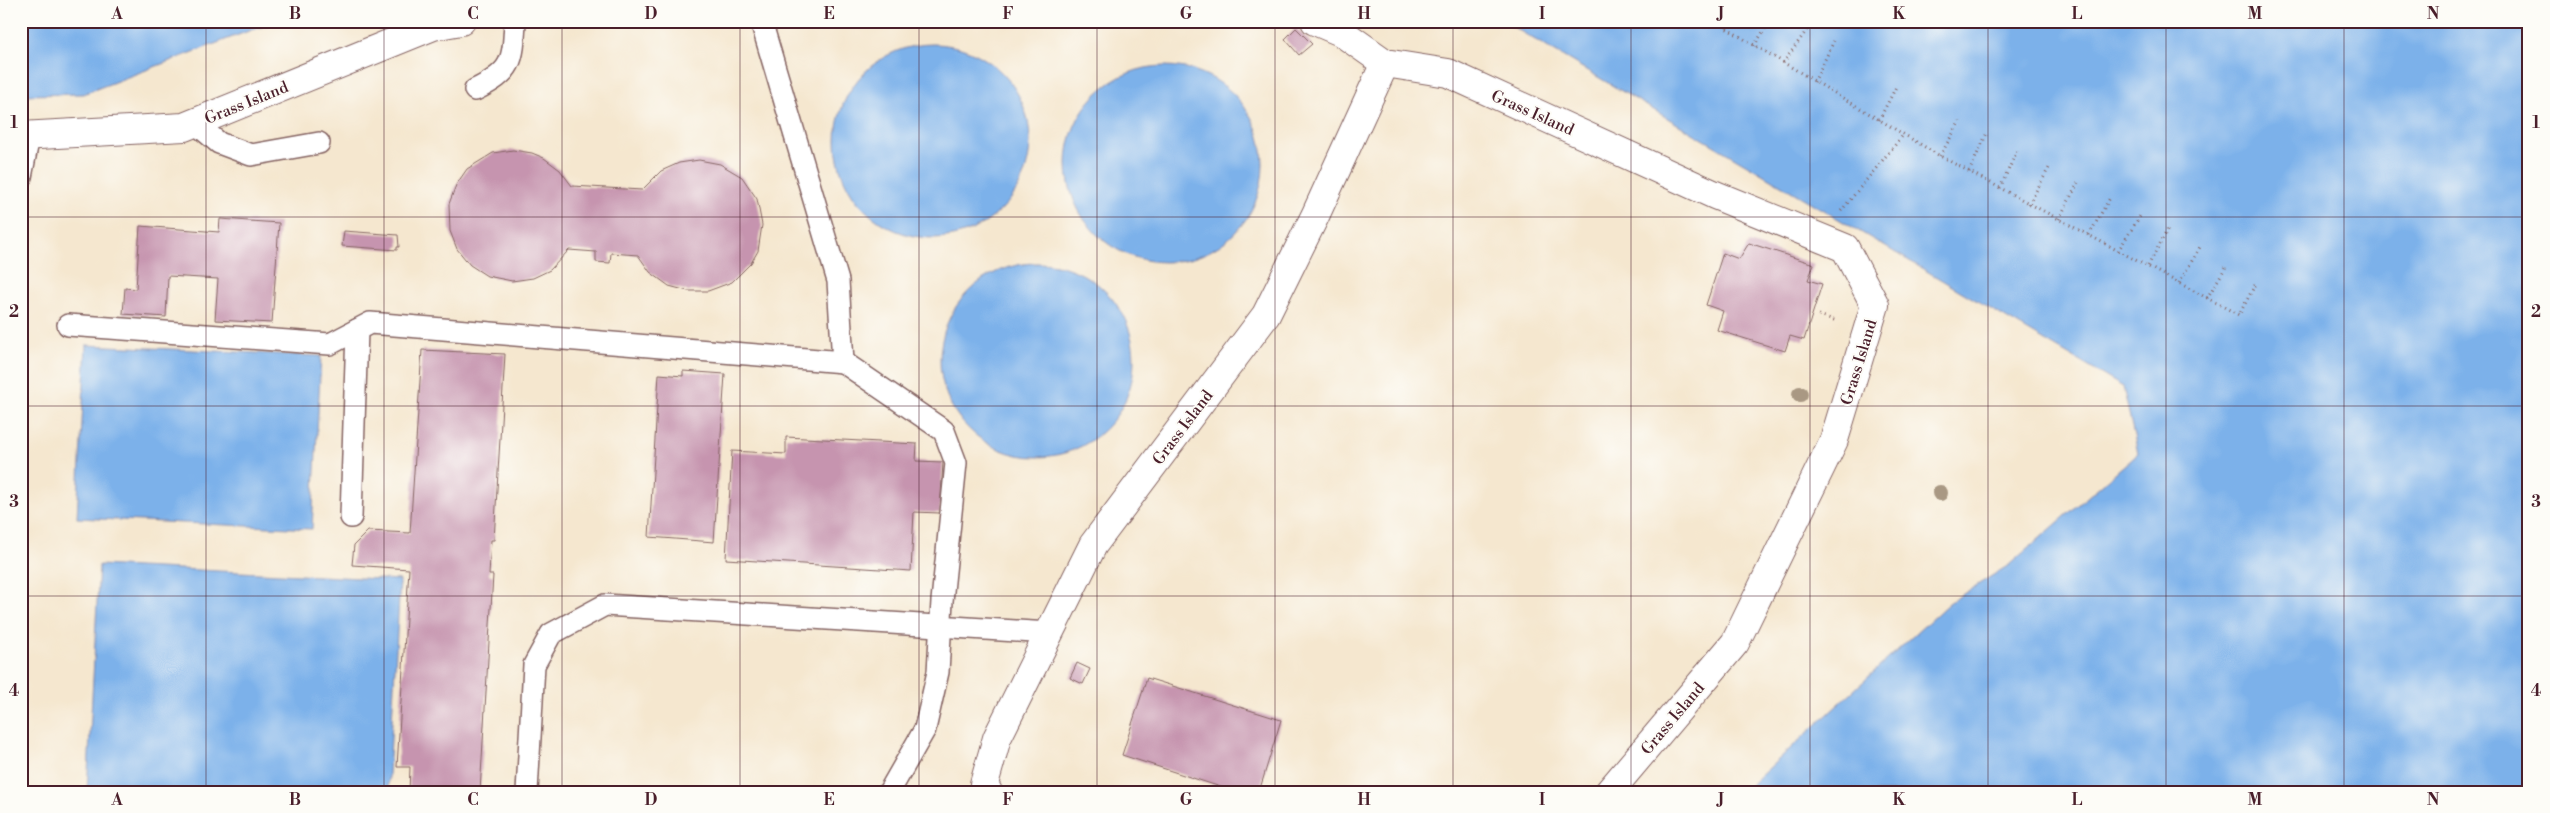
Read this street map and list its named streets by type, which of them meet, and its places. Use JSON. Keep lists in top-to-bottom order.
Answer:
{
  "streets": {
    "street": ["Grass Island"]
  },
  "grid": {
    "columns": [
      "A",
      "B",
      "C",
      "D",
      "E",
      "F",
      "G",
      "H",
      "I",
      "J",
      "K",
      "L",
      "M",
      "N"
    ],
    "rows": [
      "1",
      "2",
      "3",
      "4"
    ]
  }
}
